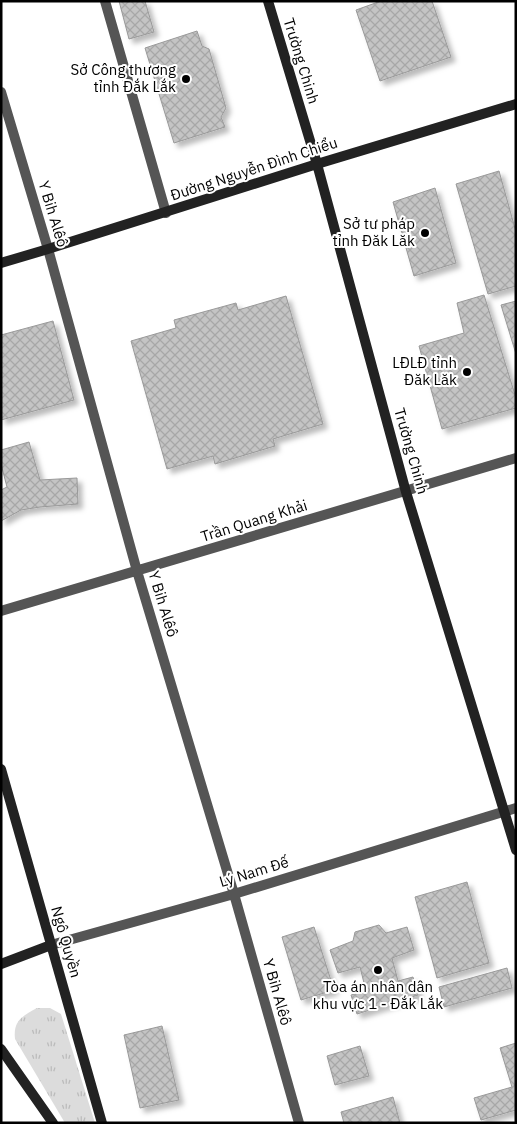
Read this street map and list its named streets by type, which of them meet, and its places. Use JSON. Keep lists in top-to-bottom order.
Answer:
{
  "streets": {
    "street": [
      "Trường Chinh",
      "Đường Nguyễn Đình Chiểu",
      "Y Bih Alêô",
      "Trần Quang Khải",
      "Lý Nam Đế",
      "Ngô Quyền"
    ]
  },
  "crossings": [
    ["Trường Chinh", "Đường Nguyễn Đình Chiểu"],
    ["Trường Chinh", "Trần Quang Khải"],
    ["Trường Chinh", "Lý Nam Đế"],
    ["Đường Nguyễn Đình Chiểu", "Y Bih Alêô"],
    ["Y Bih Alêô", "Trần Quang Khải"],
    ["Y Bih Alêô", "Lý Nam Đế"],
    ["Lý Nam Đế", "Ngô Quyền"]
  ],
  "places": [
    "Sở Công thương tỉnh Đắk Lắk",
    "Sở tư pháp tỉnh Đăk Lăk",
    "LĐLĐ tỉnh Đăk Lăk",
    "Tòa án nhân dân khu vực 1 - Đắk Lắk"
  ]
}
